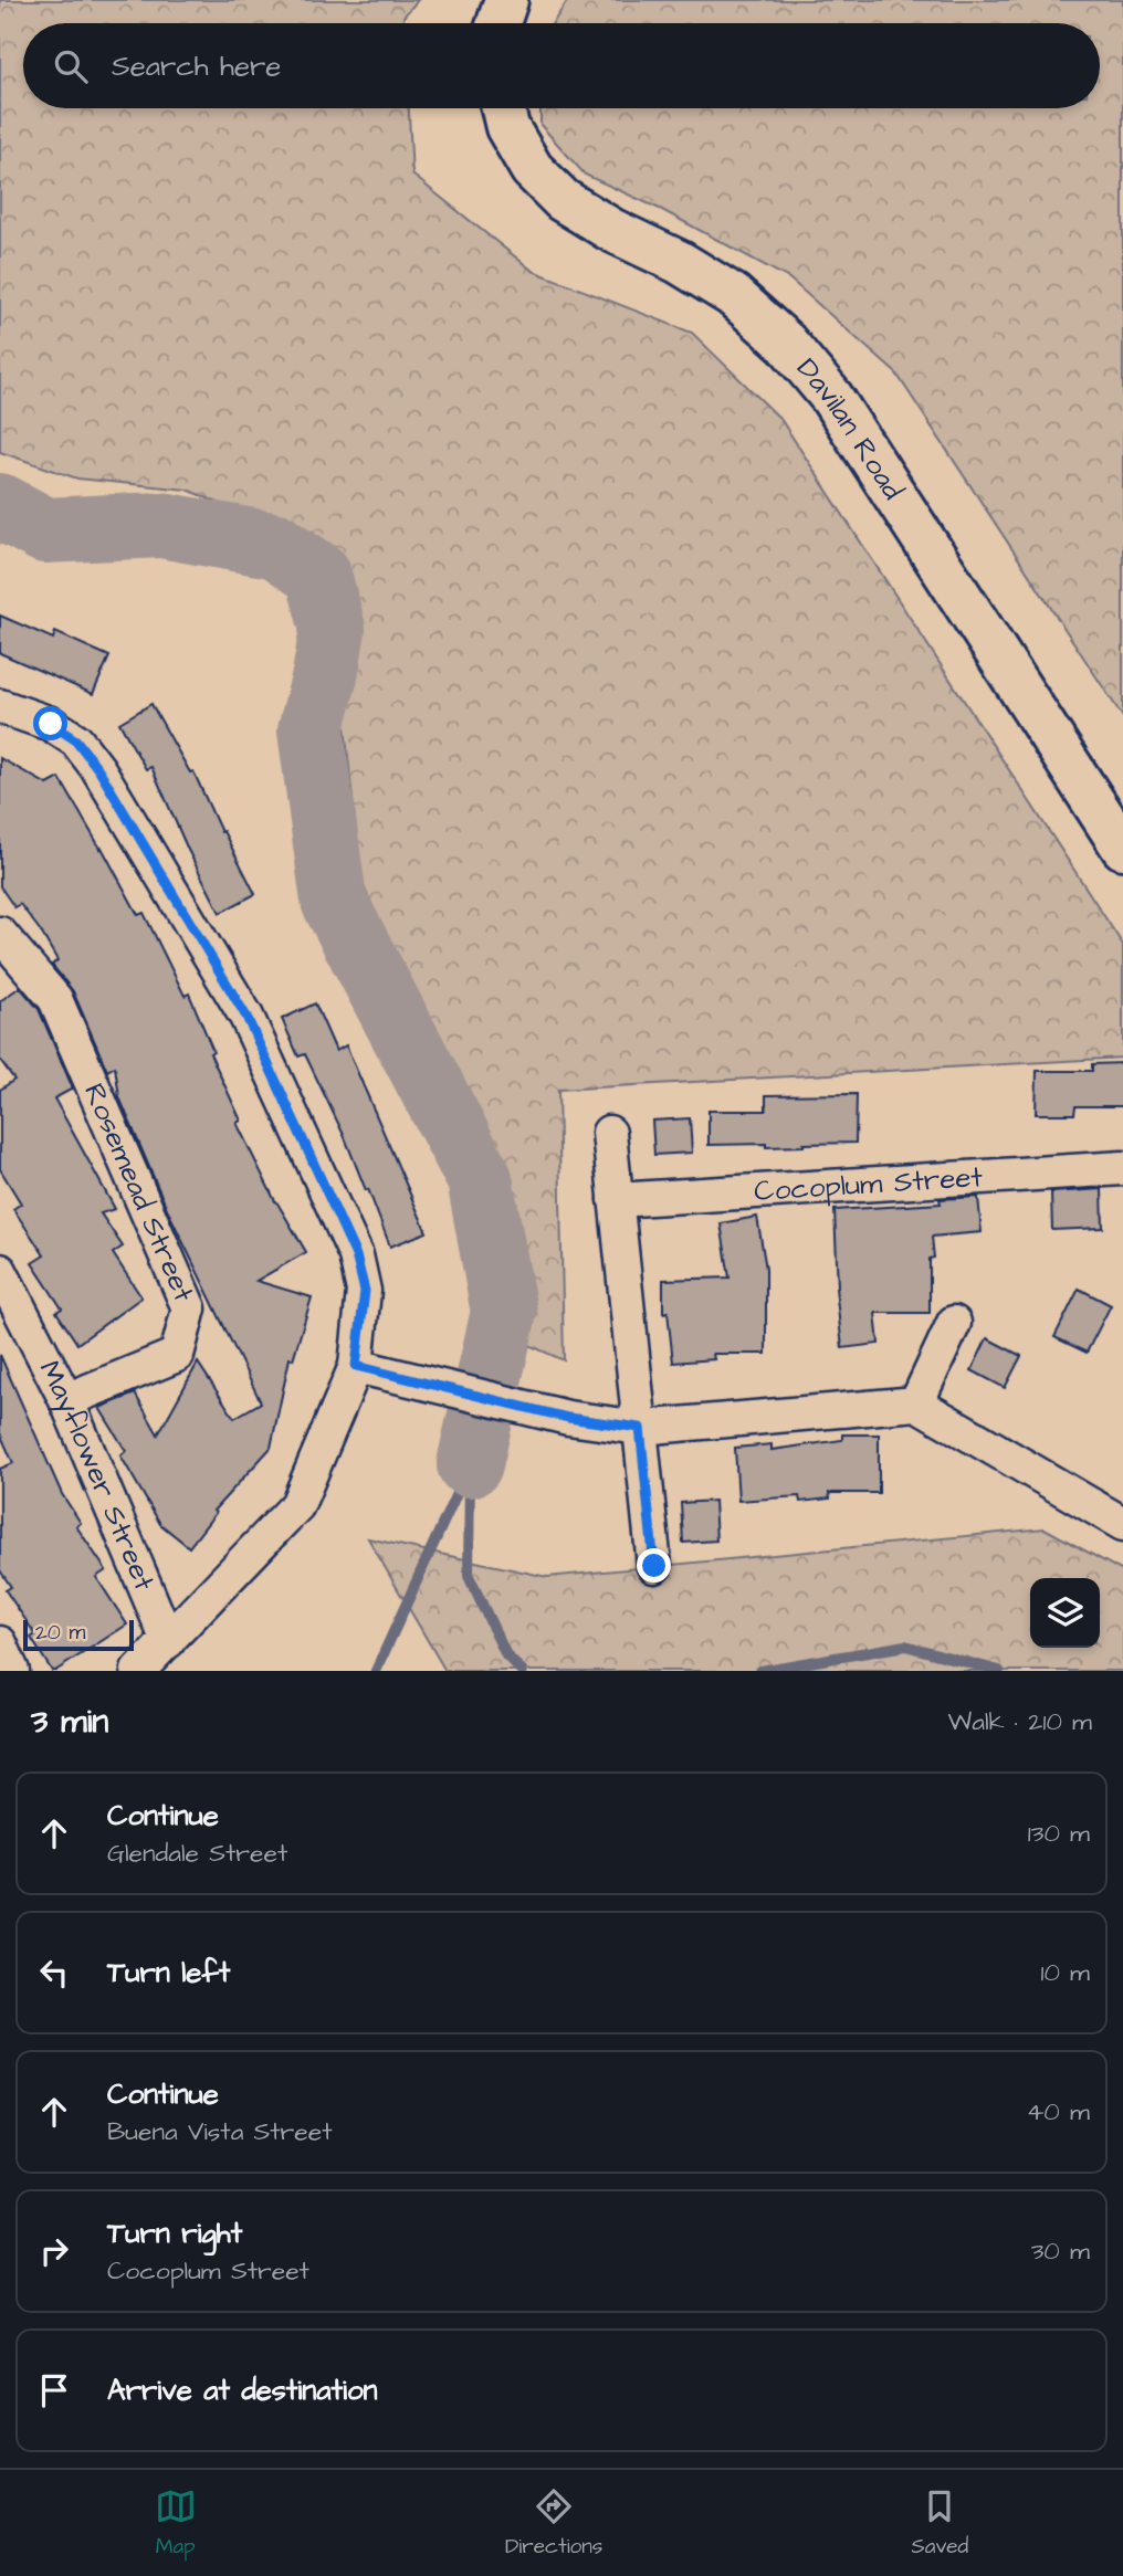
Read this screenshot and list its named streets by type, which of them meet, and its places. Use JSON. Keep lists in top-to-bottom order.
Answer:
{
  "streets": {
    "main road": ["Davilan Road"],
    "street": ["Cocoplum Street", "Rosemead Street", "Mayflower Street"]
  },
  "crossings": [
    ["Rosemead Street", "Mayflower Street"]
  ],
  "scale_bar": "20 m",
  "page": {
    "search": "Search here",
    "scale": "20 m",
    "heading": ["3 min", "Walk · 210 m"],
    "list": [
      ["Continue", "Glendale Street", "130 m"],
      ["Turn left", "10 m"],
      ["Continue", "Buena Vista Street", "40 m"],
      ["Turn right", "Cocoplum Street", "30 m"],
      "Arrive at destination"
    ],
    "nav": ["Map", "Directions", "Saved"]
  }
}
